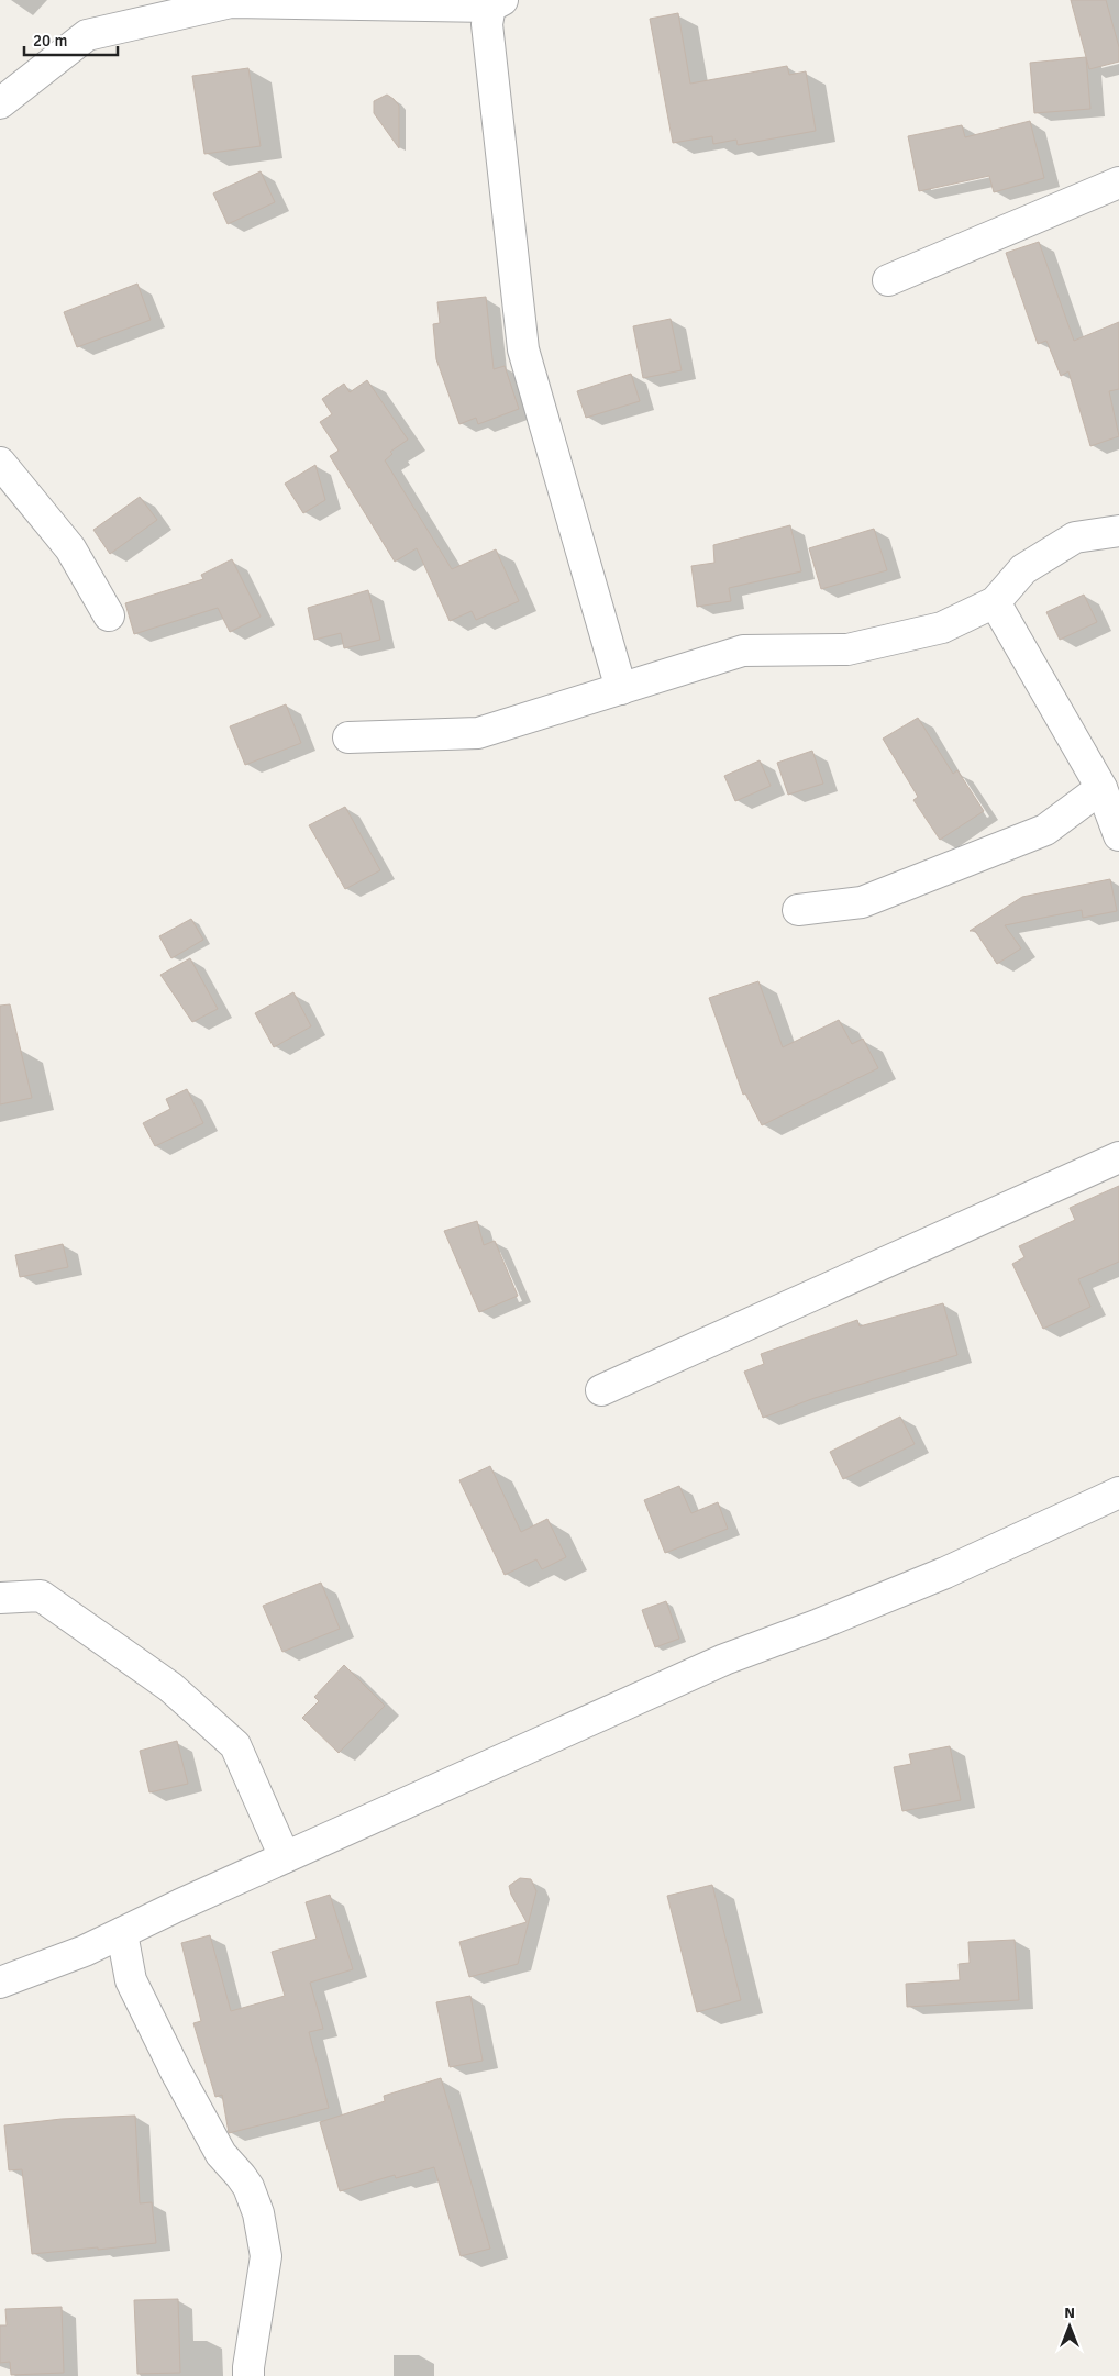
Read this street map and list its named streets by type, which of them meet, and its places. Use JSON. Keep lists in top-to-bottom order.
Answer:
{
  "scale_bar": "20 m",
  "north": "top"
}
